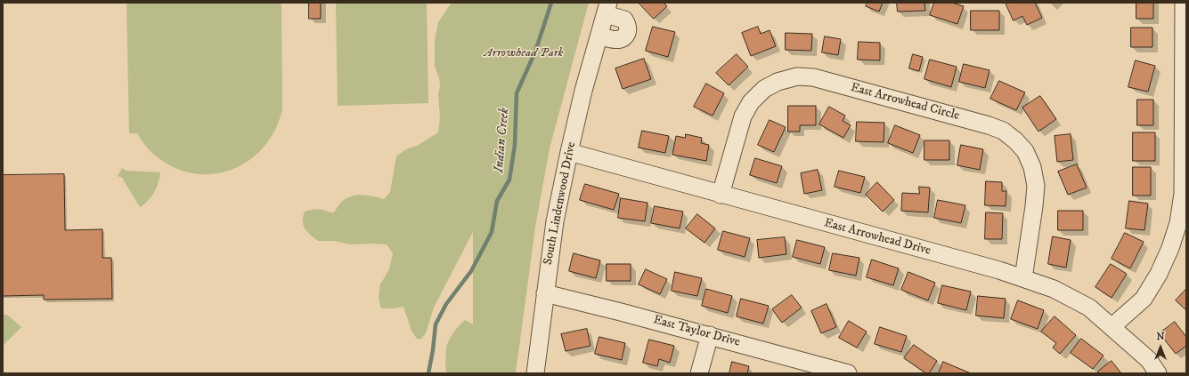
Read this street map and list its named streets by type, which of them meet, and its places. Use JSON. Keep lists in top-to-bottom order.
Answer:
{
  "streets": {
    "street": [
      "East Arrowhead Circle",
      "South Lindenwood Drive",
      "East Arrowhead Drive",
      "East Taylor Drive"
    ]
  },
  "crossings": [
    ["East Arrowhead Circle", "East Arrowhead Drive"],
    ["South Lindenwood Drive", "East Arrowhead Drive"],
    ["South Lindenwood Drive", "East Taylor Drive"]
  ],
  "water": ["Indian Creek"],
  "parks": ["Arrowhead Park"],
  "north": "top"
}
